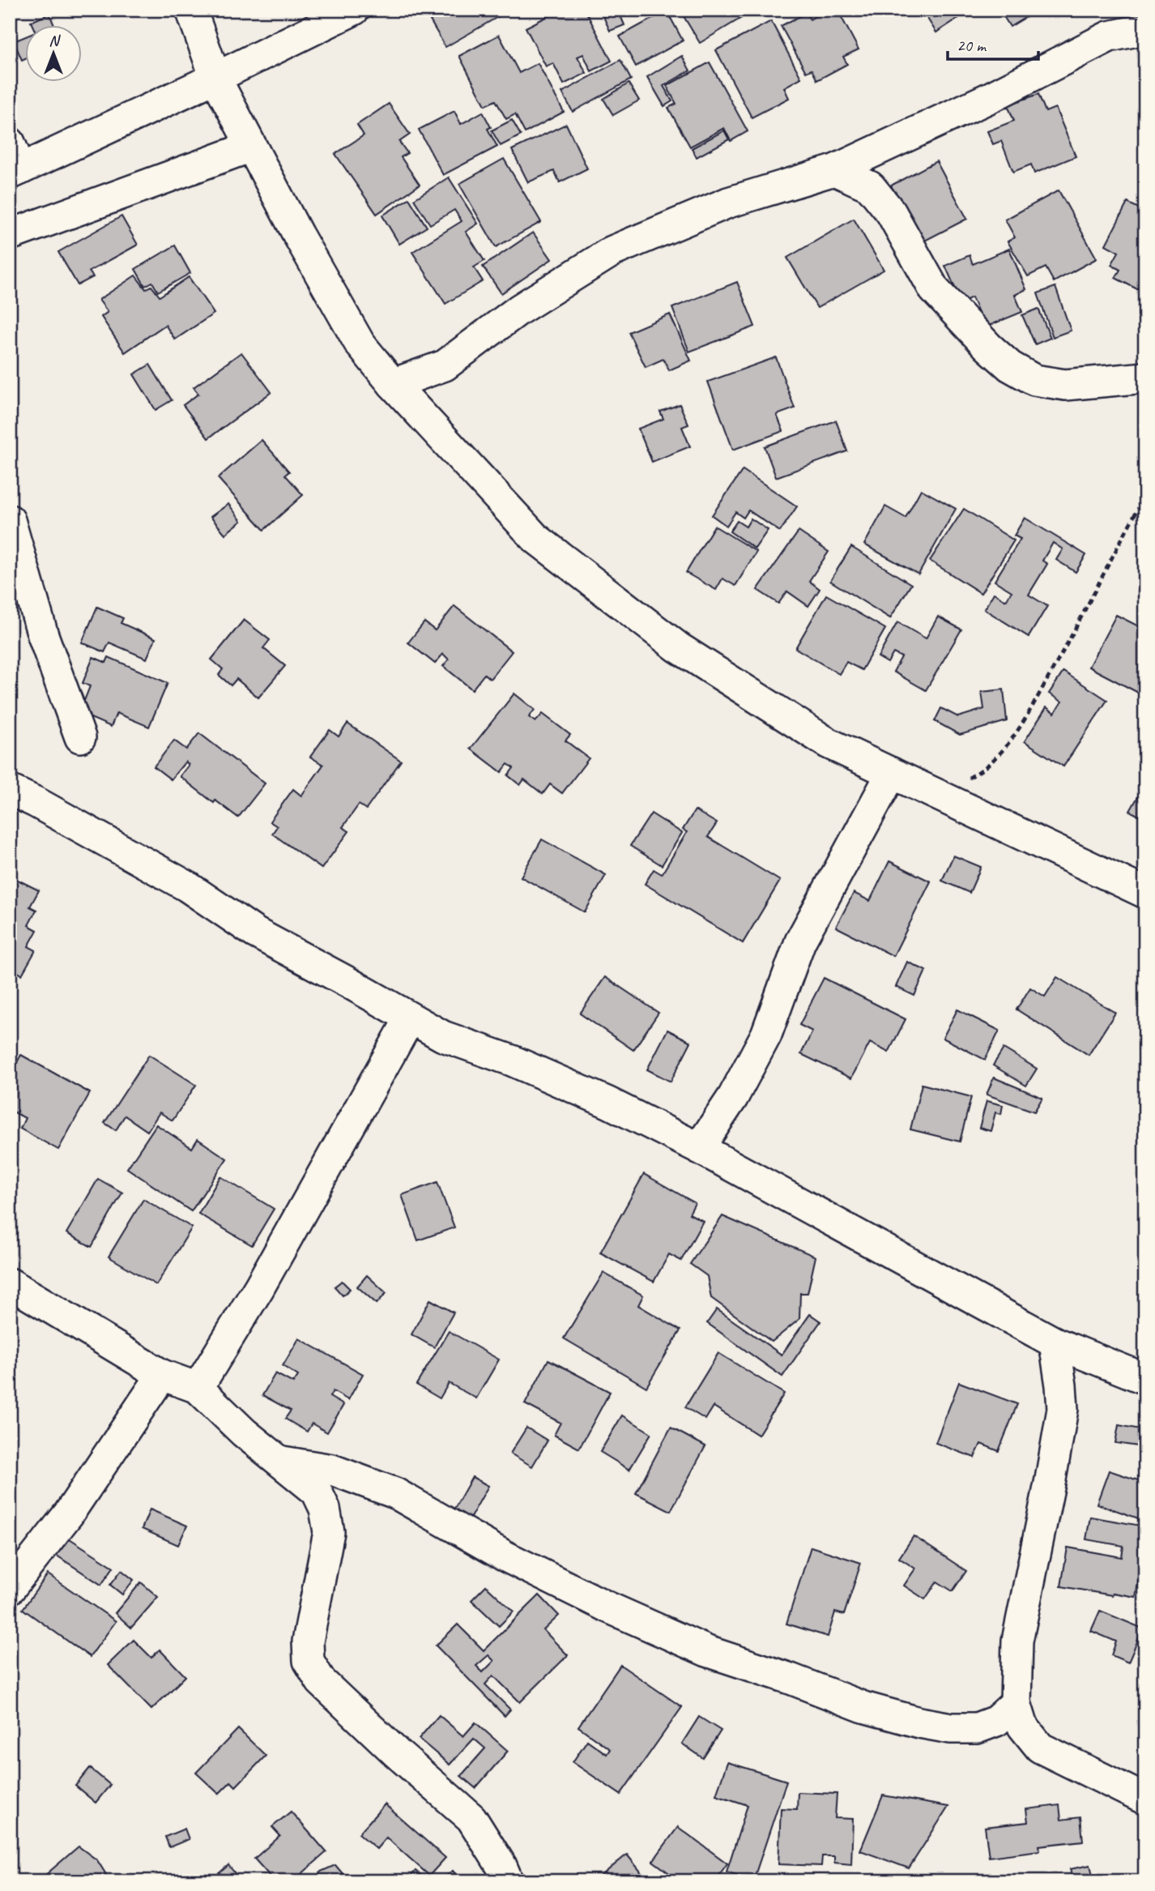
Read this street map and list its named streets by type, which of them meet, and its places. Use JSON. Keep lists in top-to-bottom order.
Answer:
{
  "scale_bar": "20 m",
  "north": "top"
}
